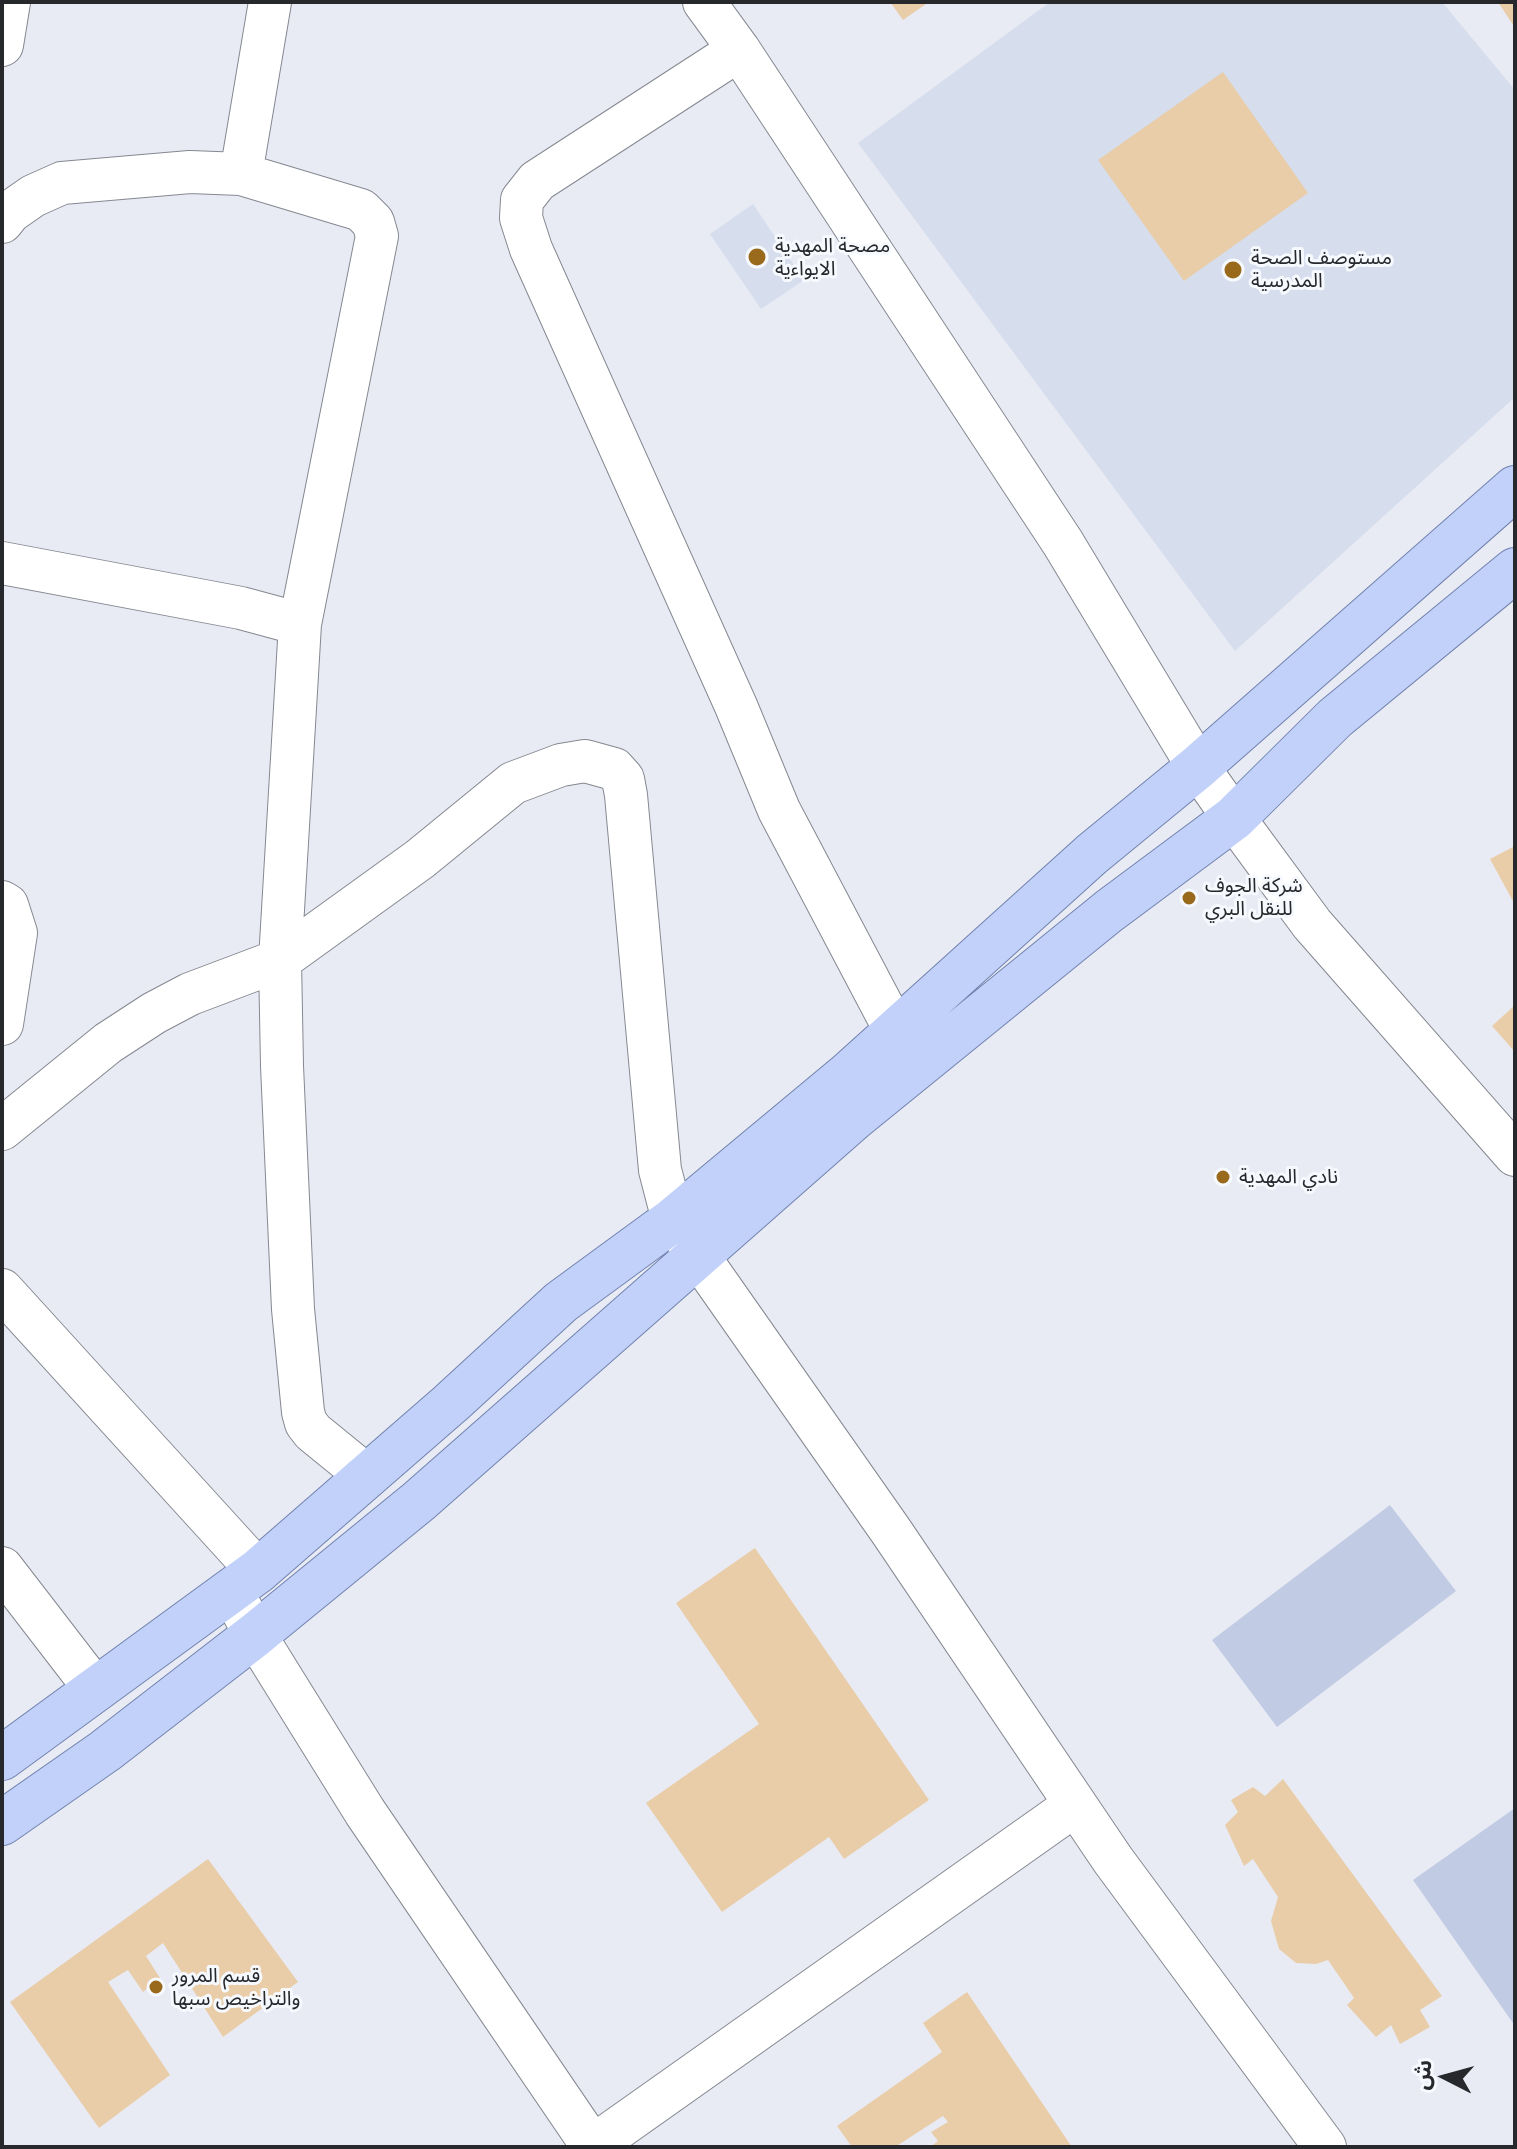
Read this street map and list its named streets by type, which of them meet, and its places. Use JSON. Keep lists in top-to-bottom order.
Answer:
{
  "places": [
    "مصحة المهدية الايواءية",
    "مستوصف الصحة المدرسية",
    "شركة الجوف للنقل البري",
    "نادي المهدية",
    "قسم المرور والتراخيص سبها"
  ],
  "north": "left"
}
